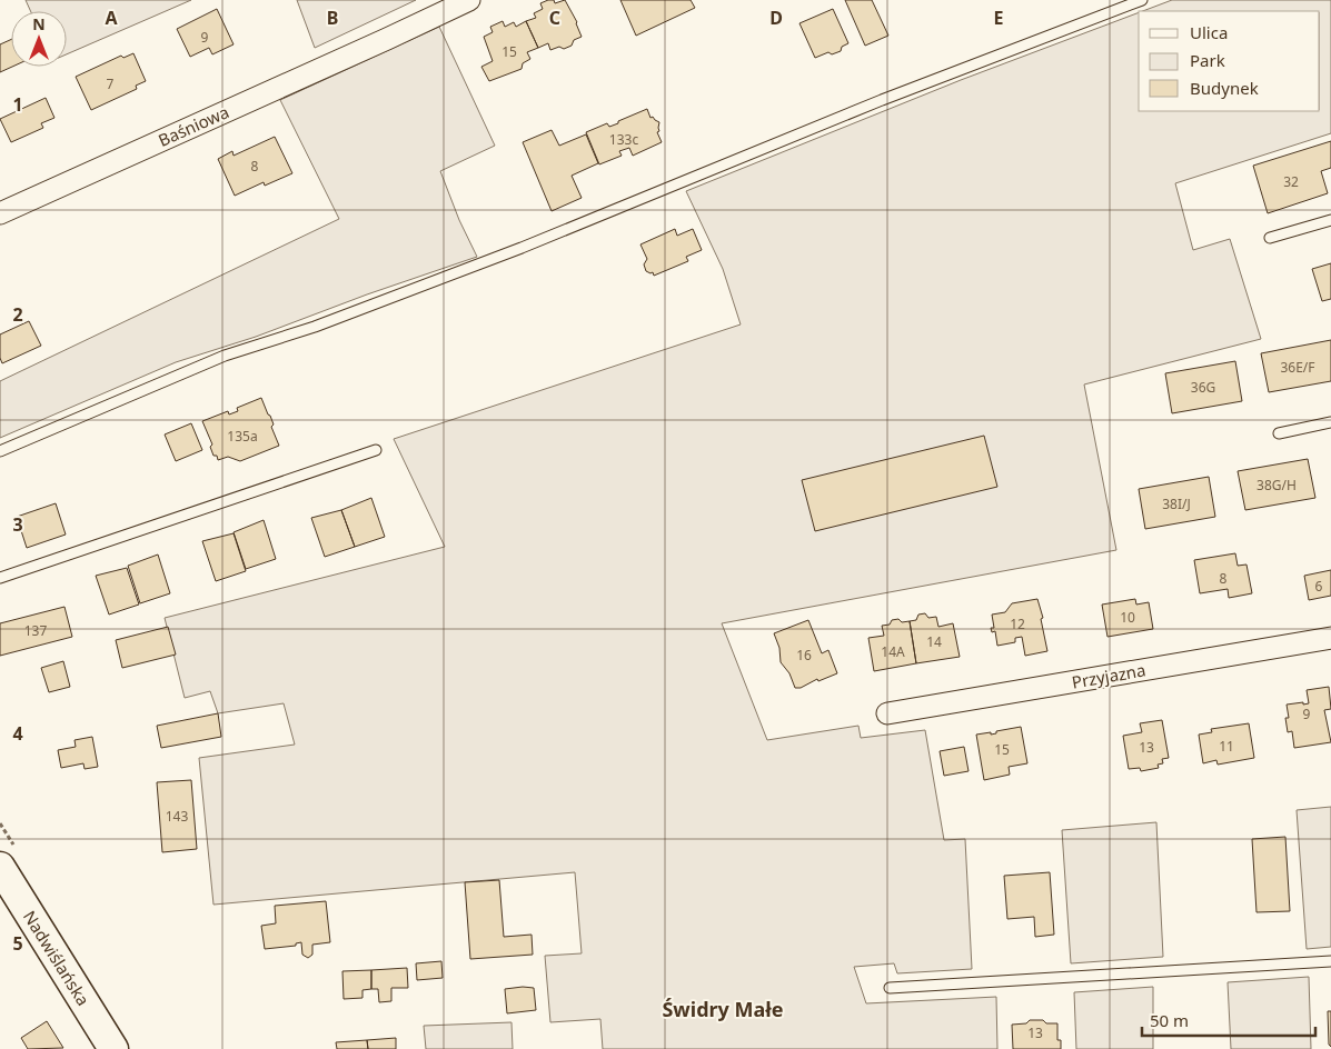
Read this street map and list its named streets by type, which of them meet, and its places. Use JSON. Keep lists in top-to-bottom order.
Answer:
{
  "streets": {
    "main road": ["Nadwiślańska"],
    "street": ["Baśniowa", "Przyjazna"]
  },
  "districts": ["Świdry Małe"],
  "house_numbers": [
    "9",
    "15",
    "7",
    "133c",
    "8",
    "32",
    "36E/F",
    "36G",
    "135a",
    "38G/H",
    "38I/J",
    "8",
    "6",
    "10",
    "12",
    "137",
    "14",
    "14A",
    "16",
    "9",
    "11",
    "13",
    "15",
    "143",
    "13"
  ],
  "legend": ["Ulica", "Park", "Budynek"],
  "scale_bar": "50 m",
  "north": "top",
  "grid": {
    "columns": [
      "A",
      "B",
      "C",
      "D",
      "E"
    ],
    "rows": [
      "1",
      "2",
      "3",
      "4",
      "5"
    ]
  }
}
